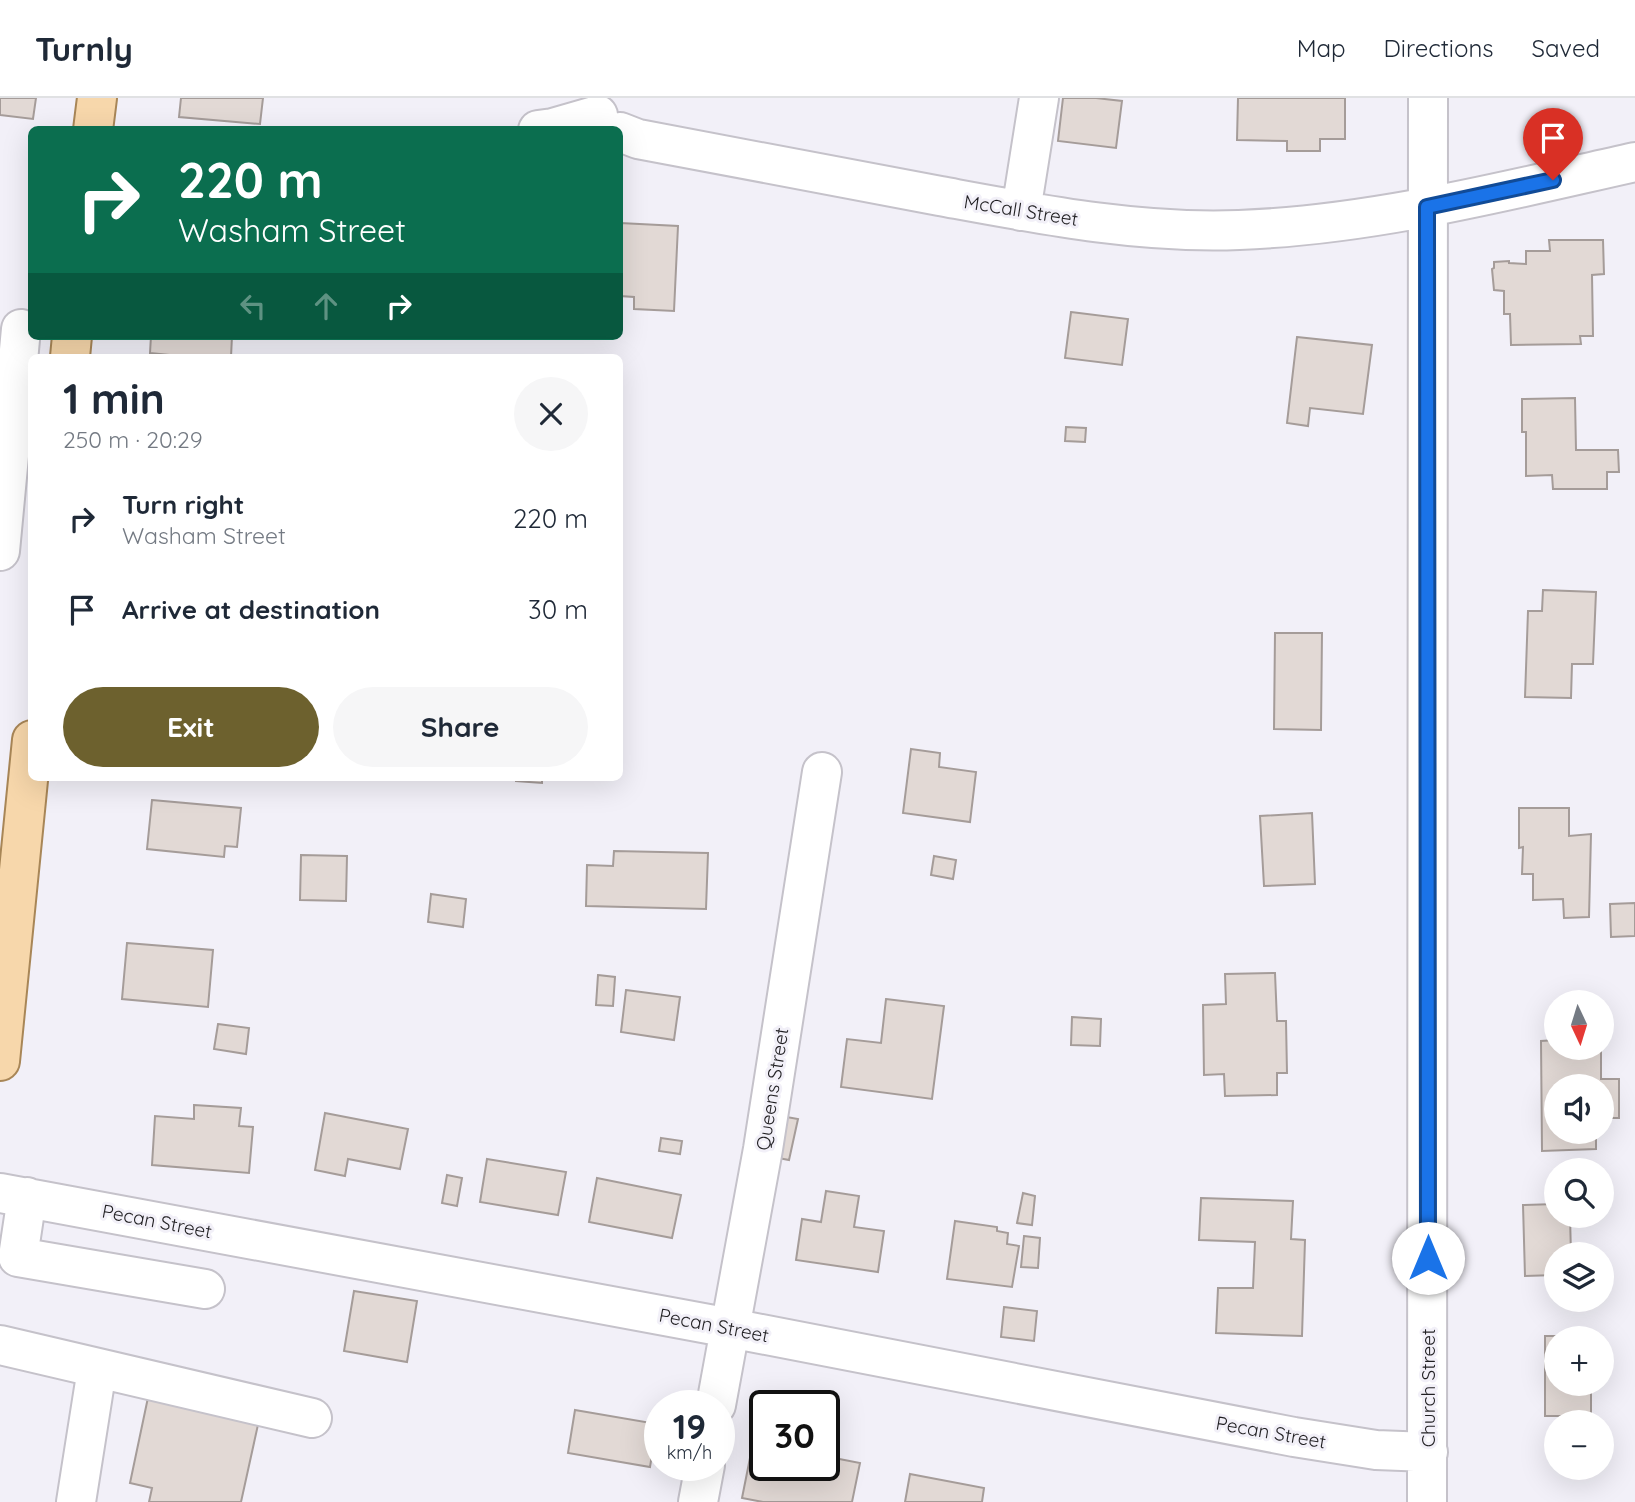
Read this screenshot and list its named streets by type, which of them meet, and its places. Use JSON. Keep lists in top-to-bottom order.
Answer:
{
  "streets": {
    "street": [
      "McCall Street",
      "Queens Street",
      "Pecan Street",
      "Church Street"
    ]
  },
  "crossings": [
    ["McCall Street", "Church Street"],
    ["Queens Street", "Pecan Street"],
    ["Pecan Street", "Church Street"]
  ],
  "north": "bottom",
  "page": {
    "header": "Turnly",
    "nav": ["Map", "Directions", "Saved"],
    "turn": ["220 m", "Washam Street"],
    "heading": ["1 min", "250 m · 20:29"],
    "list": [
      {
        "name": "Turn right",
        "note": "Washam Street",
        "value": "220 m"
      },
      {
        "name": "Arrive at destination",
        "value": "30 m"
      }
    ],
    "buttons": ["Exit", "Share"],
    "map_buttons": ["+", "−"],
    "speed": "19 km/h",
    "limit": "30"
  }
}
